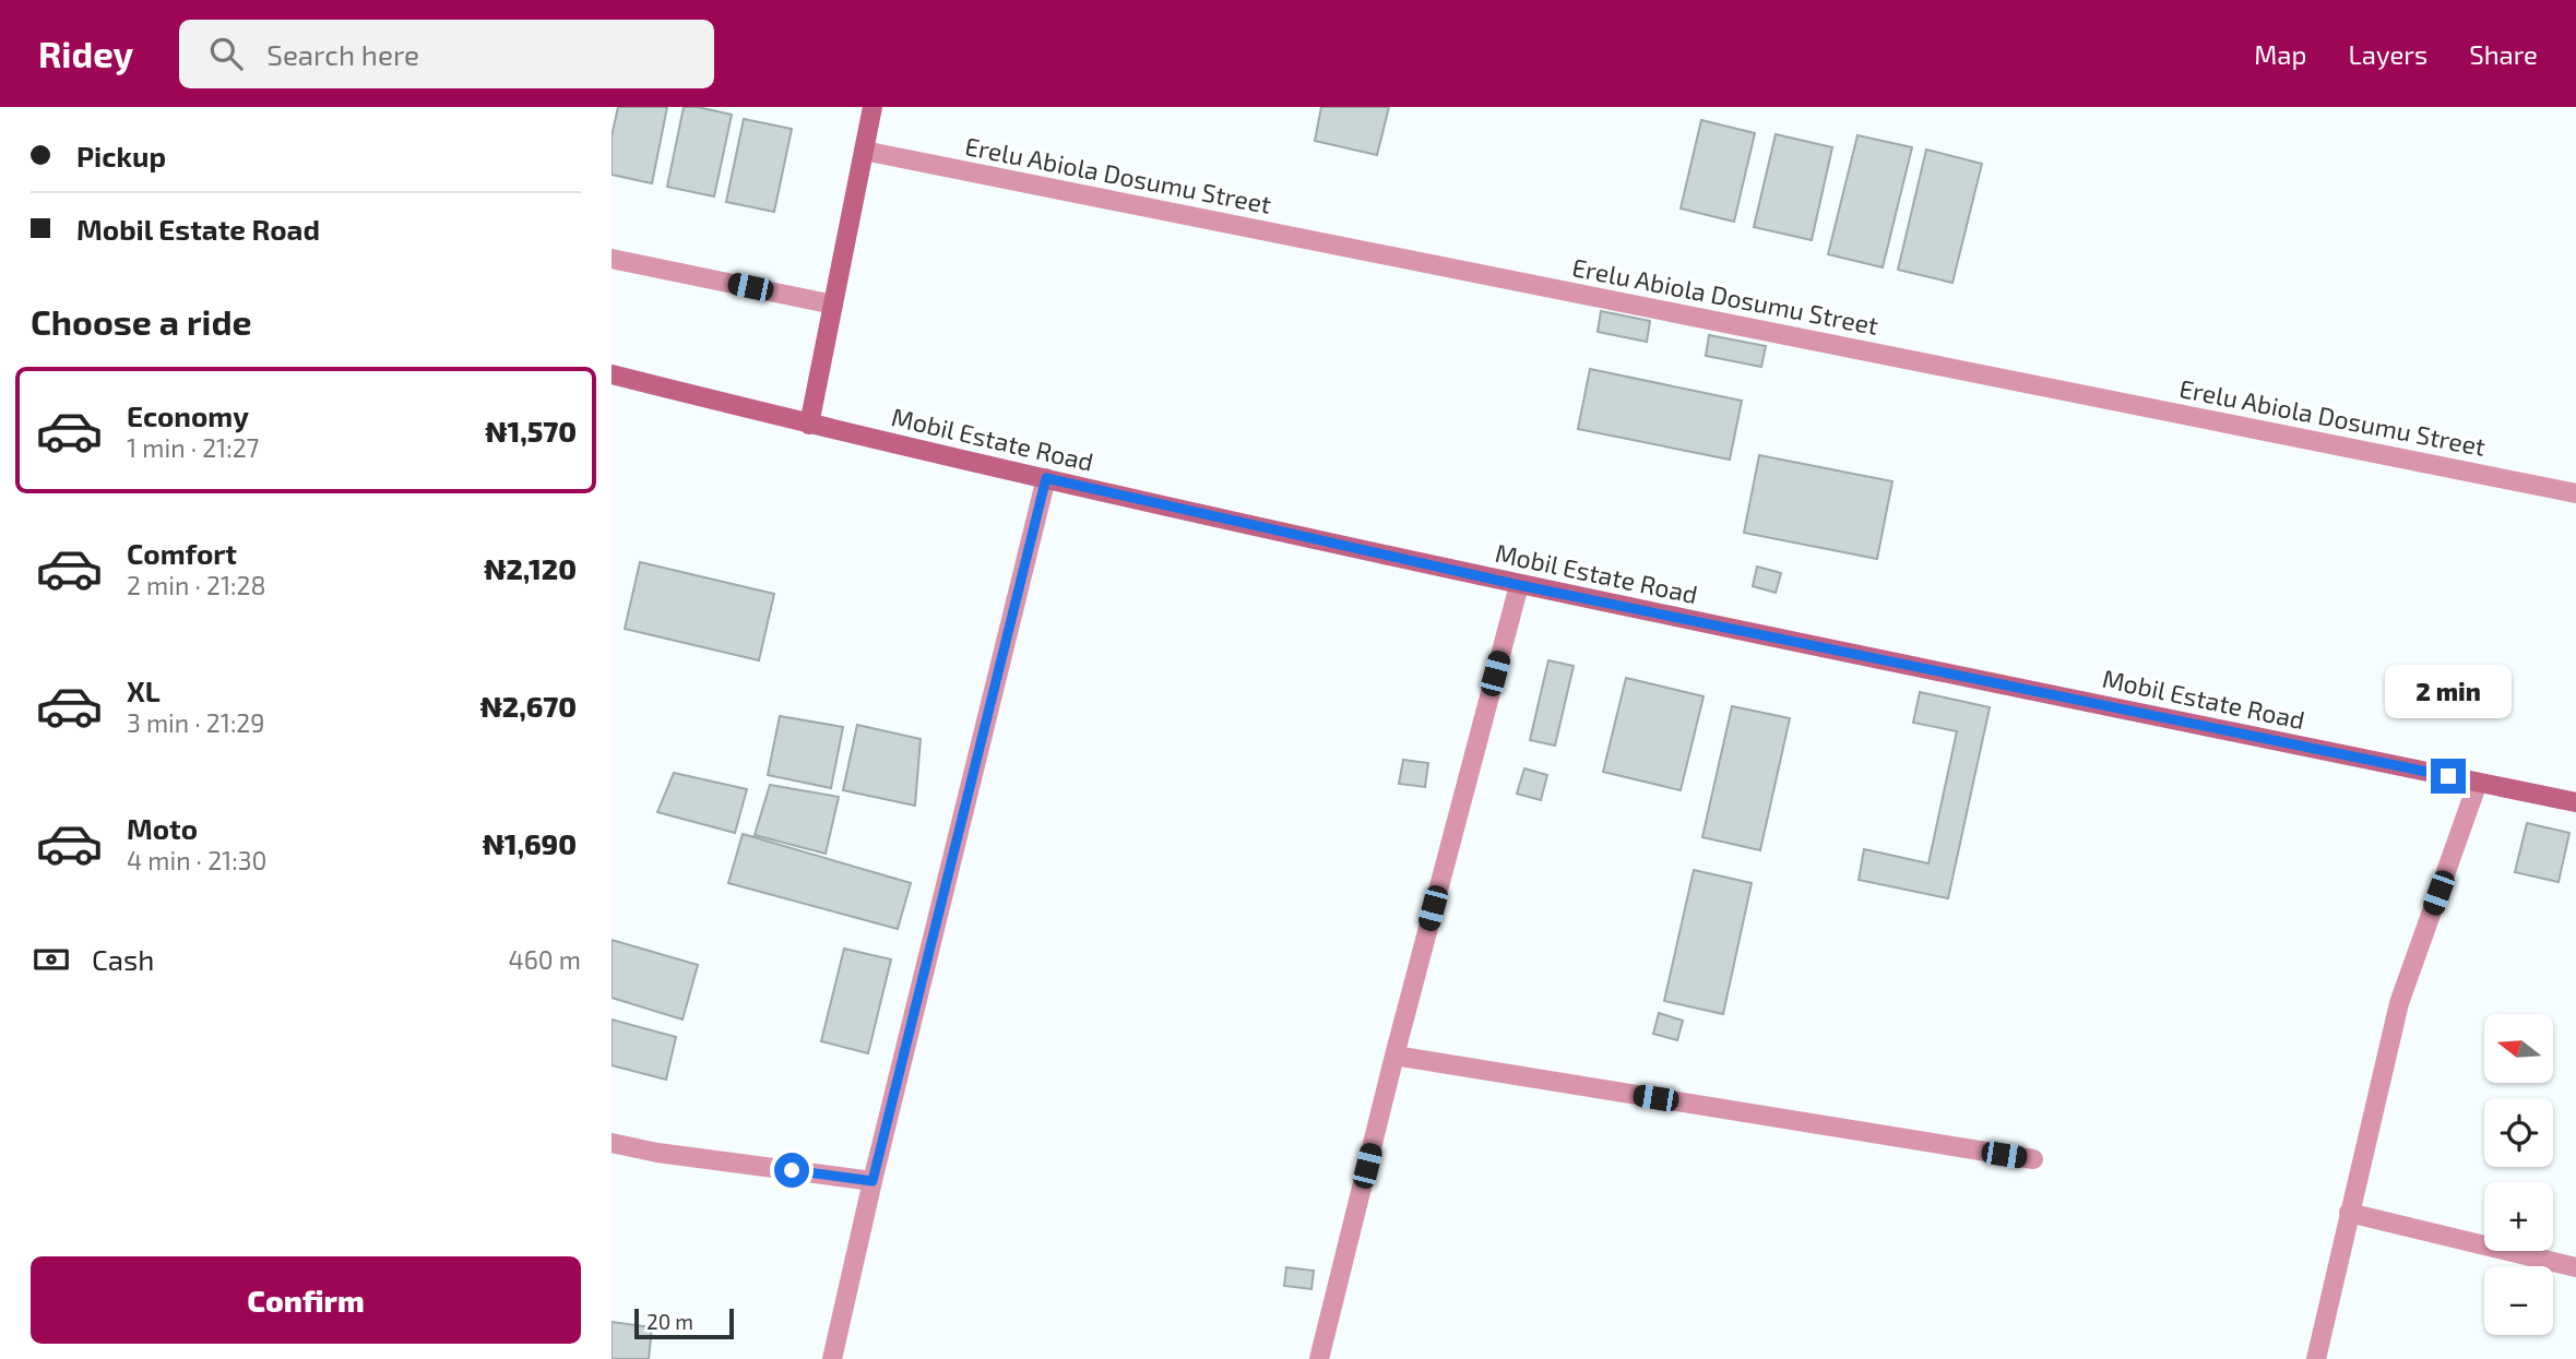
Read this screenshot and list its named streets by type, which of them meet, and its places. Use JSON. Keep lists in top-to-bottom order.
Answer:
{
  "streets": {
    "main road": ["Mobil Estate Road"],
    "street": ["Erelu Abiola Dosumu Street"]
  },
  "scale_bar": "20 m",
  "north": "left",
  "page": {
    "header": "Ridey",
    "search": "Search here",
    "nav": ["Map", "Layers", "Share"],
    "banner": ["Pickup", "Mobil Estate Road"],
    "heading": "Choose a ride",
    "list": [
      {
        "name": "Economy",
        "note": "1 min · 21:27",
        "value": "₦1,570"
      },
      {
        "name": "Comfort",
        "note": "2 min · 21:28",
        "value": "₦2,120"
      },
      {
        "name": "XL",
        "note": "3 min · 21:29",
        "value": "₦2,670"
      },
      {
        "name": "Moto",
        "note": "4 min · 21:30",
        "value": "₦1,690"
      }
    ],
    "bubble": "2 min",
    "pay": ["Cash", "460 m"],
    "map_buttons": ["+", "−"],
    "buttons": "Confirm",
    "scale": "20 m"
  }
}
